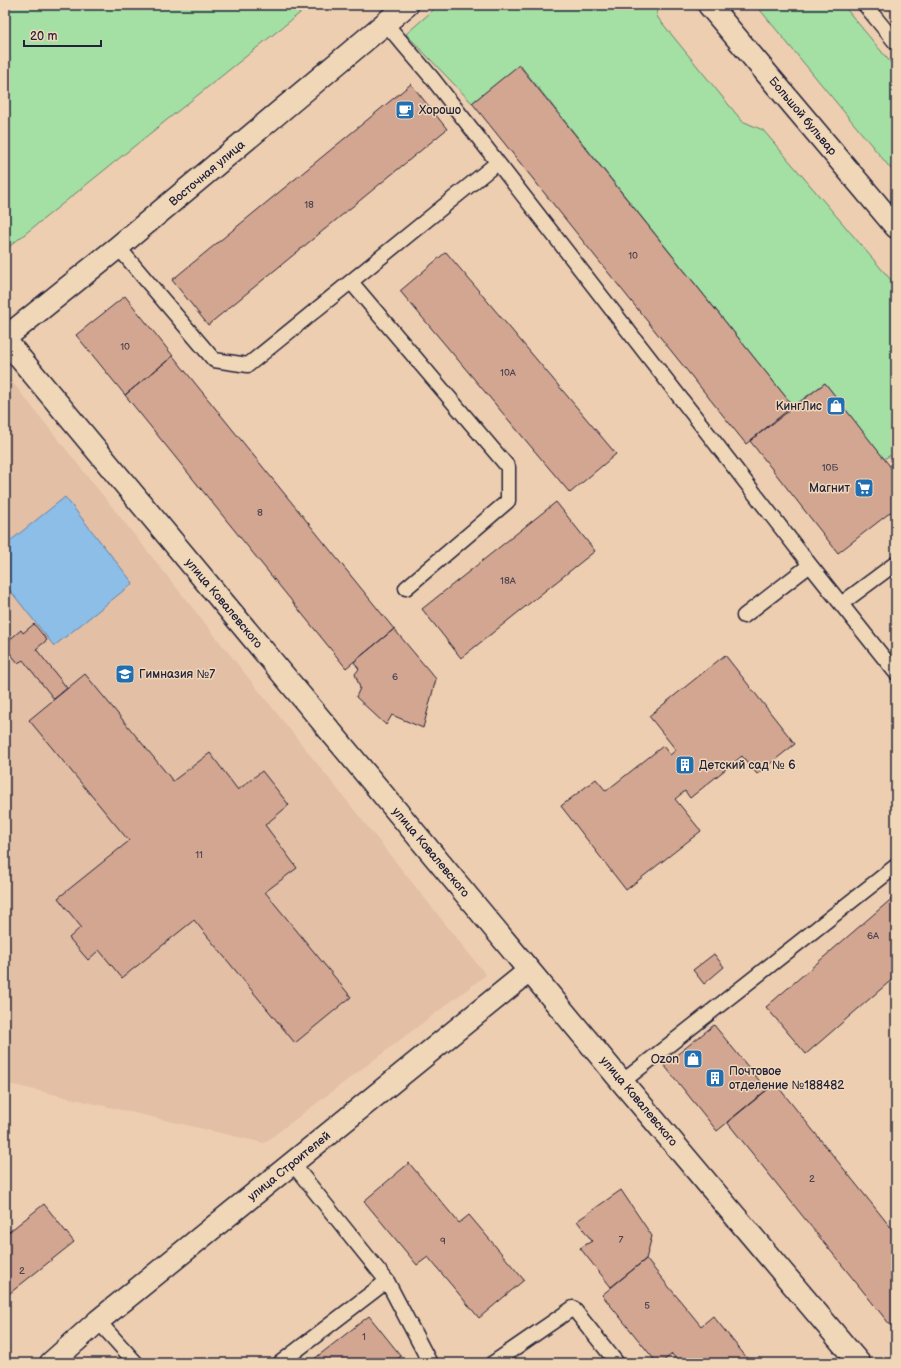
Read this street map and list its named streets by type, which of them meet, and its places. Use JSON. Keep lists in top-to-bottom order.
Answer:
{
  "streets": {
    "street": [
      "Большой бульвар",
      "Восточная улица",
      "улица Ковалевского",
      "улица Строителей"
    ]
  },
  "crossings": [
    ["Восточная улица", "улица Ковалевского"],
    ["улица Ковалевского", "улица Строителей"]
  ],
  "places": {
    "cafe": ["Хорошо"],
    "shop": ["КингЛис", "Ozon"],
    "supermarket": ["Магнит"],
    "school or university": ["Гимназия №7"],
    "building": ["Детский сад № 6", "Почтовое отделение №188482"]
  },
  "house_numbers": [
    "18",
    "10",
    "10",
    "10А",
    "10Б",
    "8",
    "18А",
    "6",
    "11",
    "6А",
    "2",
    "7",
    "9",
    "2",
    "5",
    "1"
  ],
  "scale_bar": "20 m"
}
